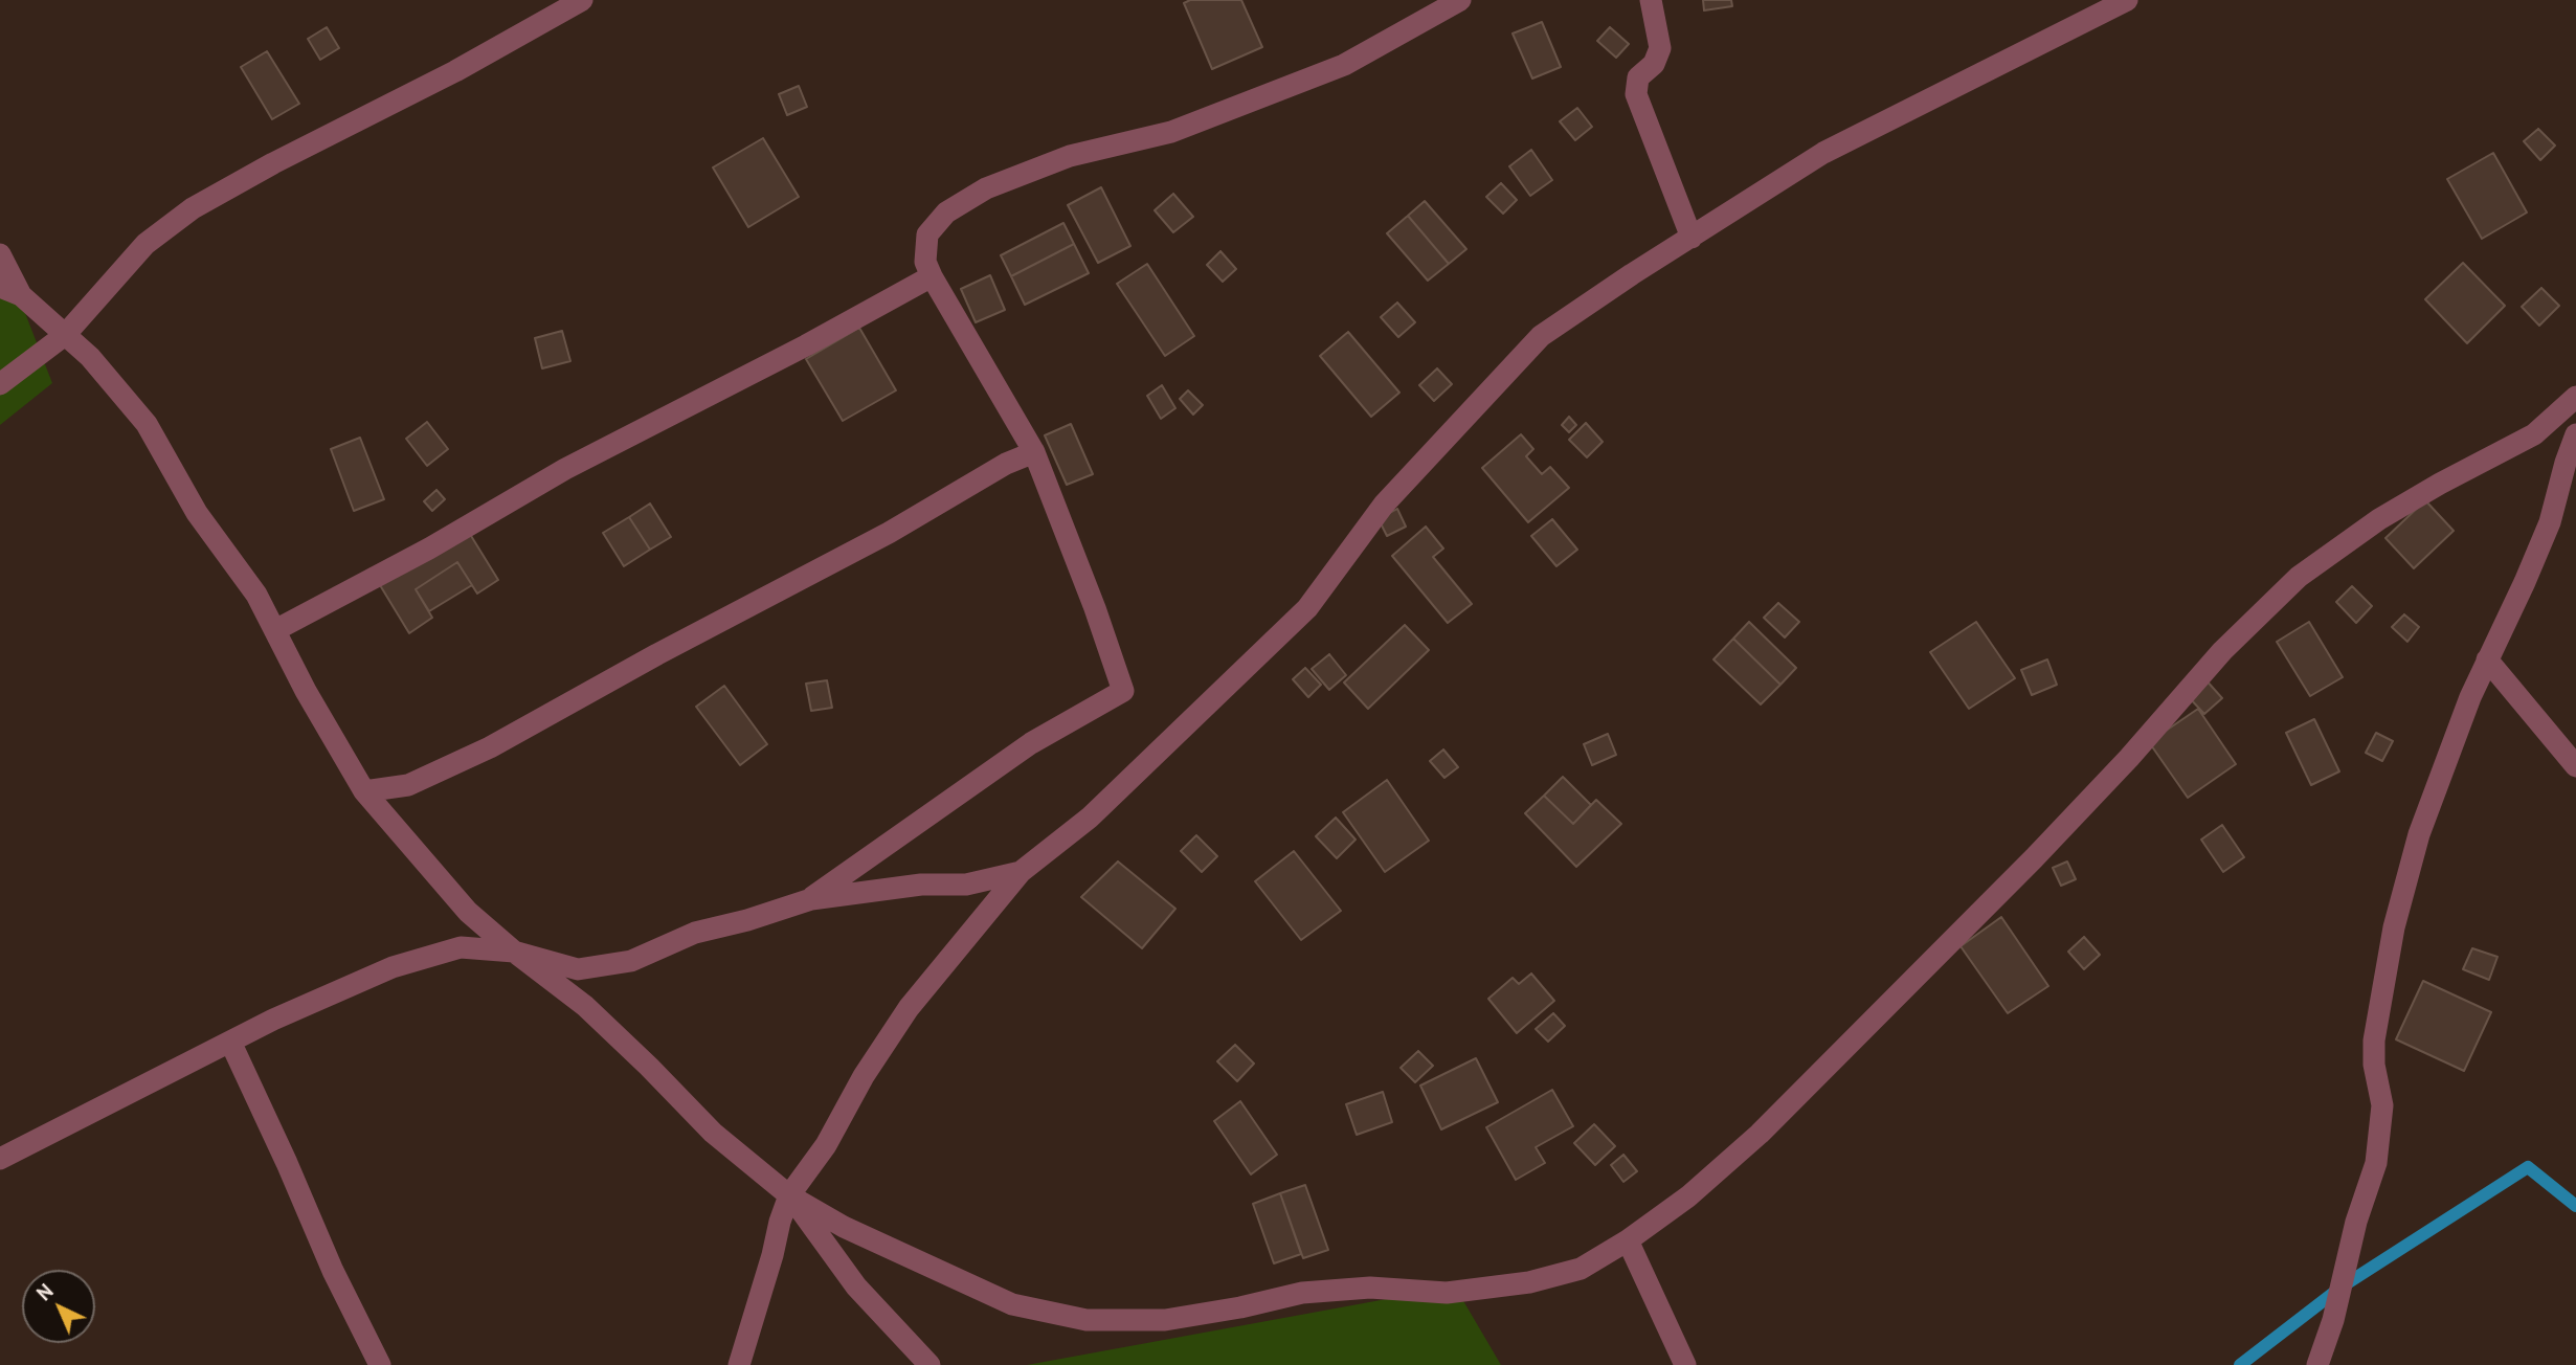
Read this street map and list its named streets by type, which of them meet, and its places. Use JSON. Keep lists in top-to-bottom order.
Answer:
{
  "north": "top left"
}
